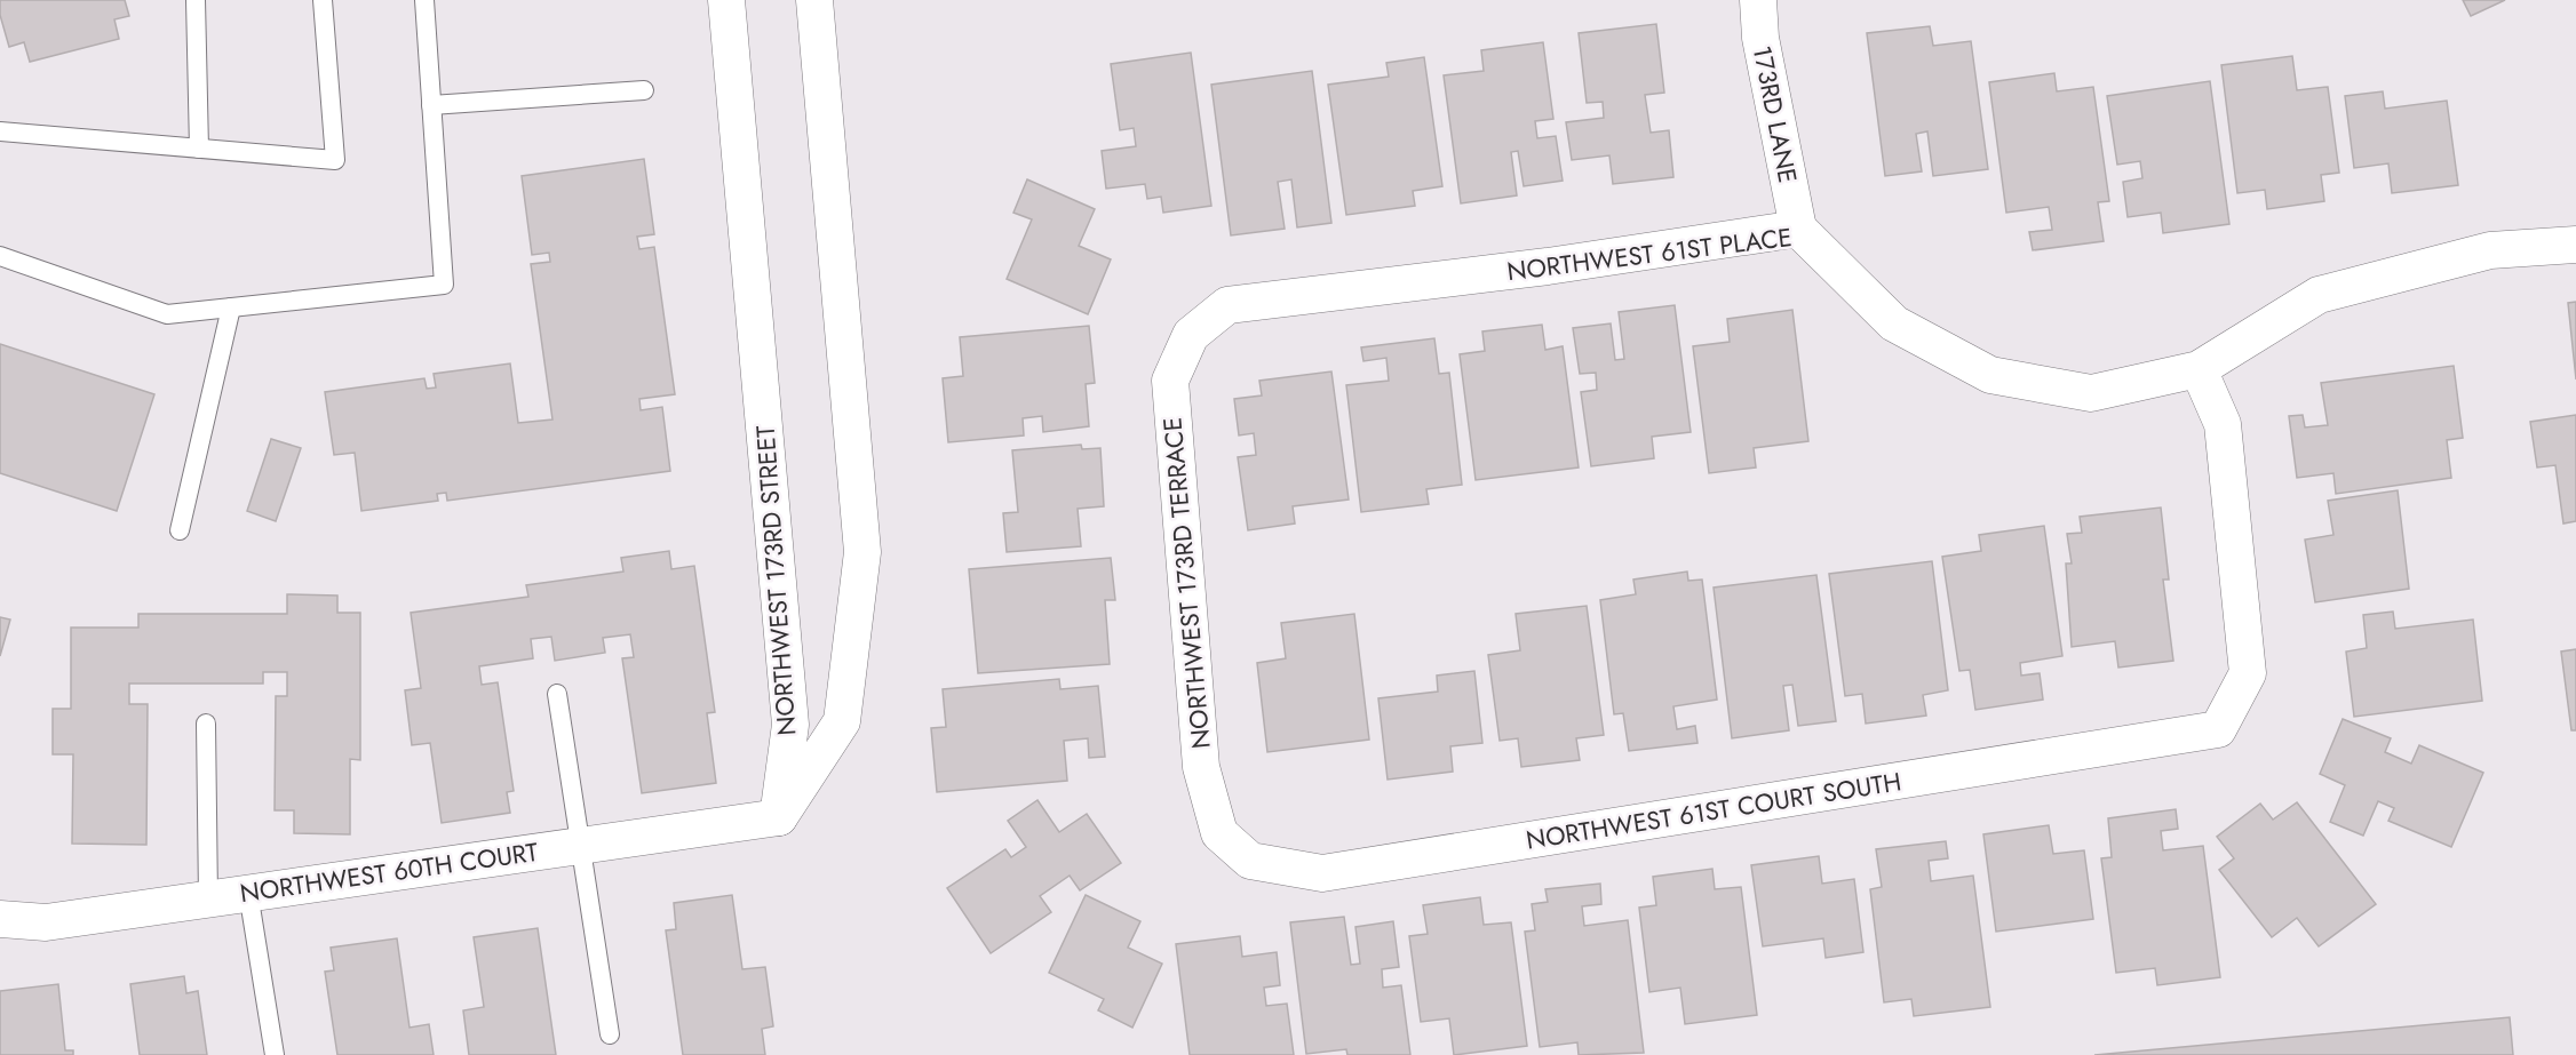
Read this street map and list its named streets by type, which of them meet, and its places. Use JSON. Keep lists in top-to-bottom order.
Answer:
{
  "streets": {
    "street": [
      "173RD LANE",
      "NORTHWEST 61ST PLACE",
      "NORTHWEST 173RD STREET",
      "NORTHWEST 173RD TERRACE",
      "NORTHWEST 61ST COURT SOUTH",
      "NORTHWEST 60TH COURT"
    ]
  },
  "crossings": [
    ["173RD LANE", "NORTHWEST 61ST PLACE"],
    ["NORTHWEST 61ST PLACE", "NORTHWEST 173RD TERRACE"],
    ["NORTHWEST 61ST PLACE", "NORTHWEST 61ST COURT SOUTH"],
    ["NORTHWEST 173RD STREET", "NORTHWEST 60TH COURT"],
    ["NORTHWEST 173RD TERRACE", "NORTHWEST 61ST COURT SOUTH"]
  ]
}
